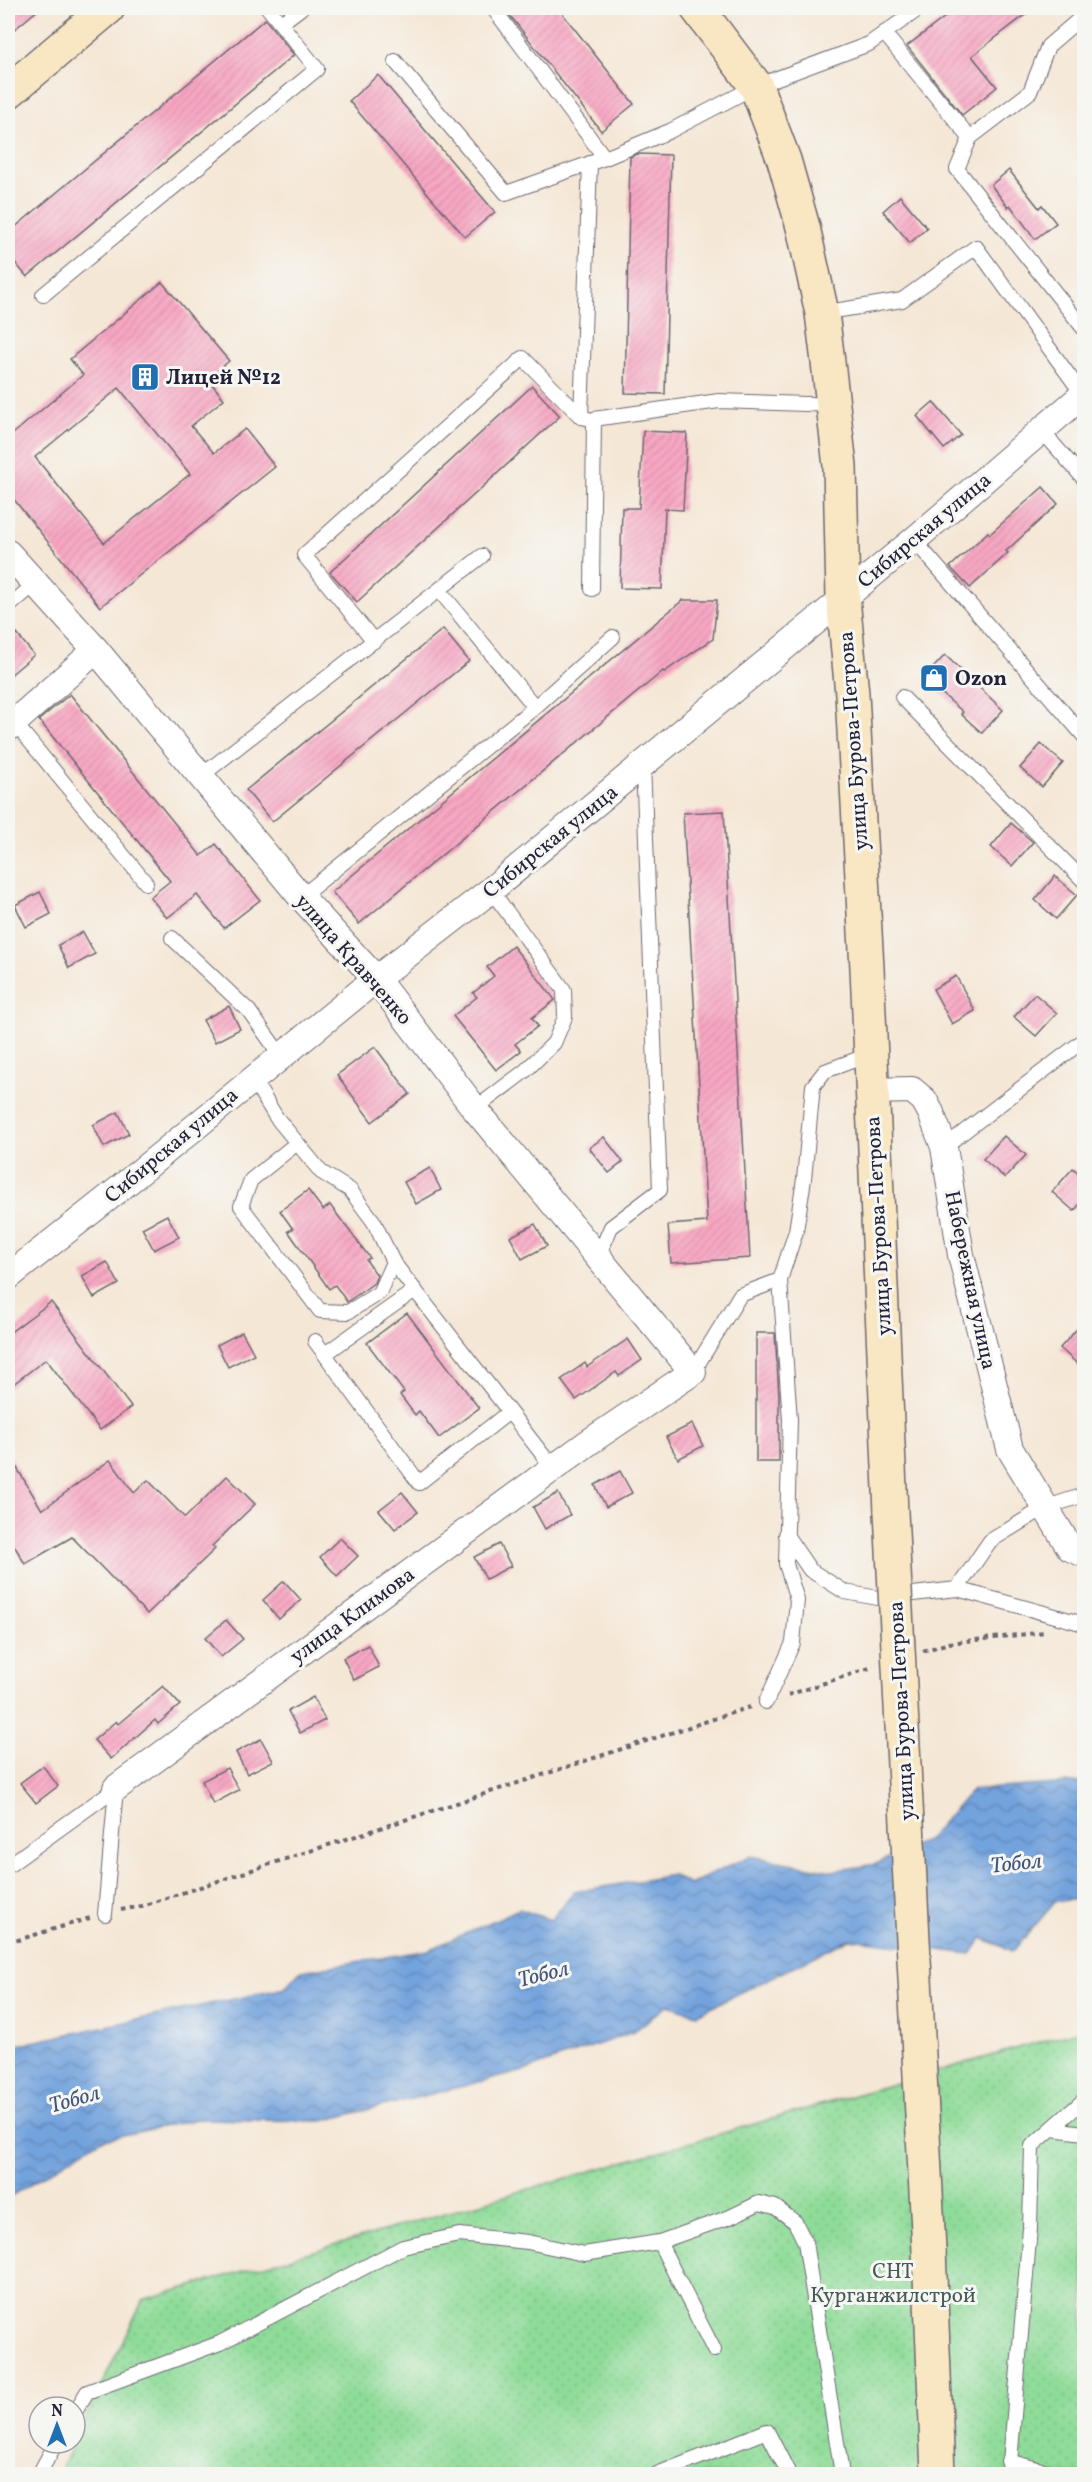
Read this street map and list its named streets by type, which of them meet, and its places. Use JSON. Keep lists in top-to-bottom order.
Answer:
{
  "streets": {
    "main road": ["улица Бурова-Петрова"],
    "street": [
      "Сибирская улица",
      "улица Кравченко",
      "Набережная улица",
      "улица Климова"
    ]
  },
  "crossings": [
    ["Сибирская улица", "улица Бурова-Петрова"],
    ["Сибирская улица", "улица Кравченко"],
    ["улица Бурова-Петрова", "Набережная улица"],
    ["улица Кравченко", "улица Климова"]
  ],
  "water": ["Тобол"],
  "parks": ["СНТ Курганжилстрой"],
  "places": {
    "building": ["Лицей №12"],
    "shop": ["Ozon"]
  },
  "north": "top"
}
